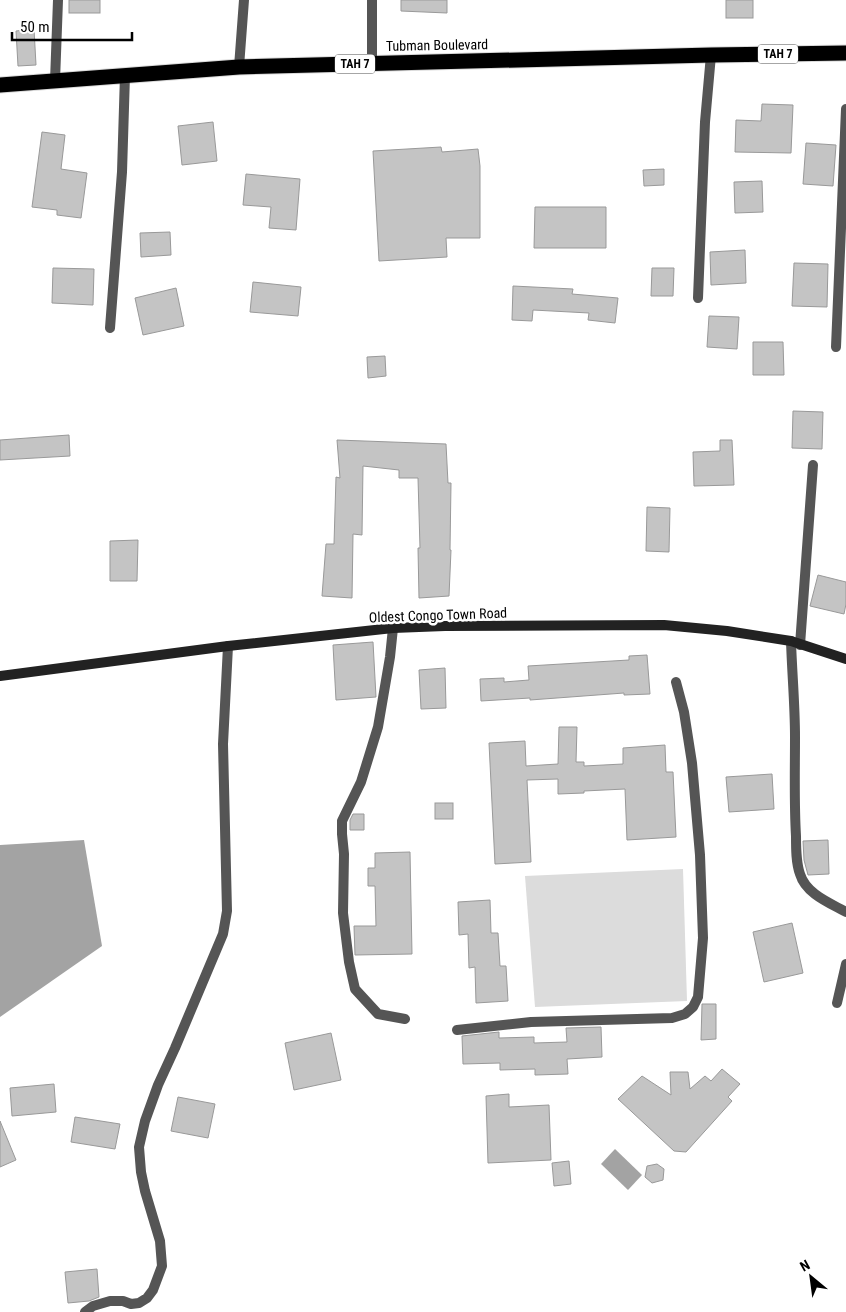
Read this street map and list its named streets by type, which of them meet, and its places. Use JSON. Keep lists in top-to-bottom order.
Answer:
{
  "streets": {
    "highway": ["Tubman Boulevard", "TAH 7"],
    "street": ["Oldest Congo Town Road"]
  },
  "scale_bar": "50 m",
  "north": "top left"
}
